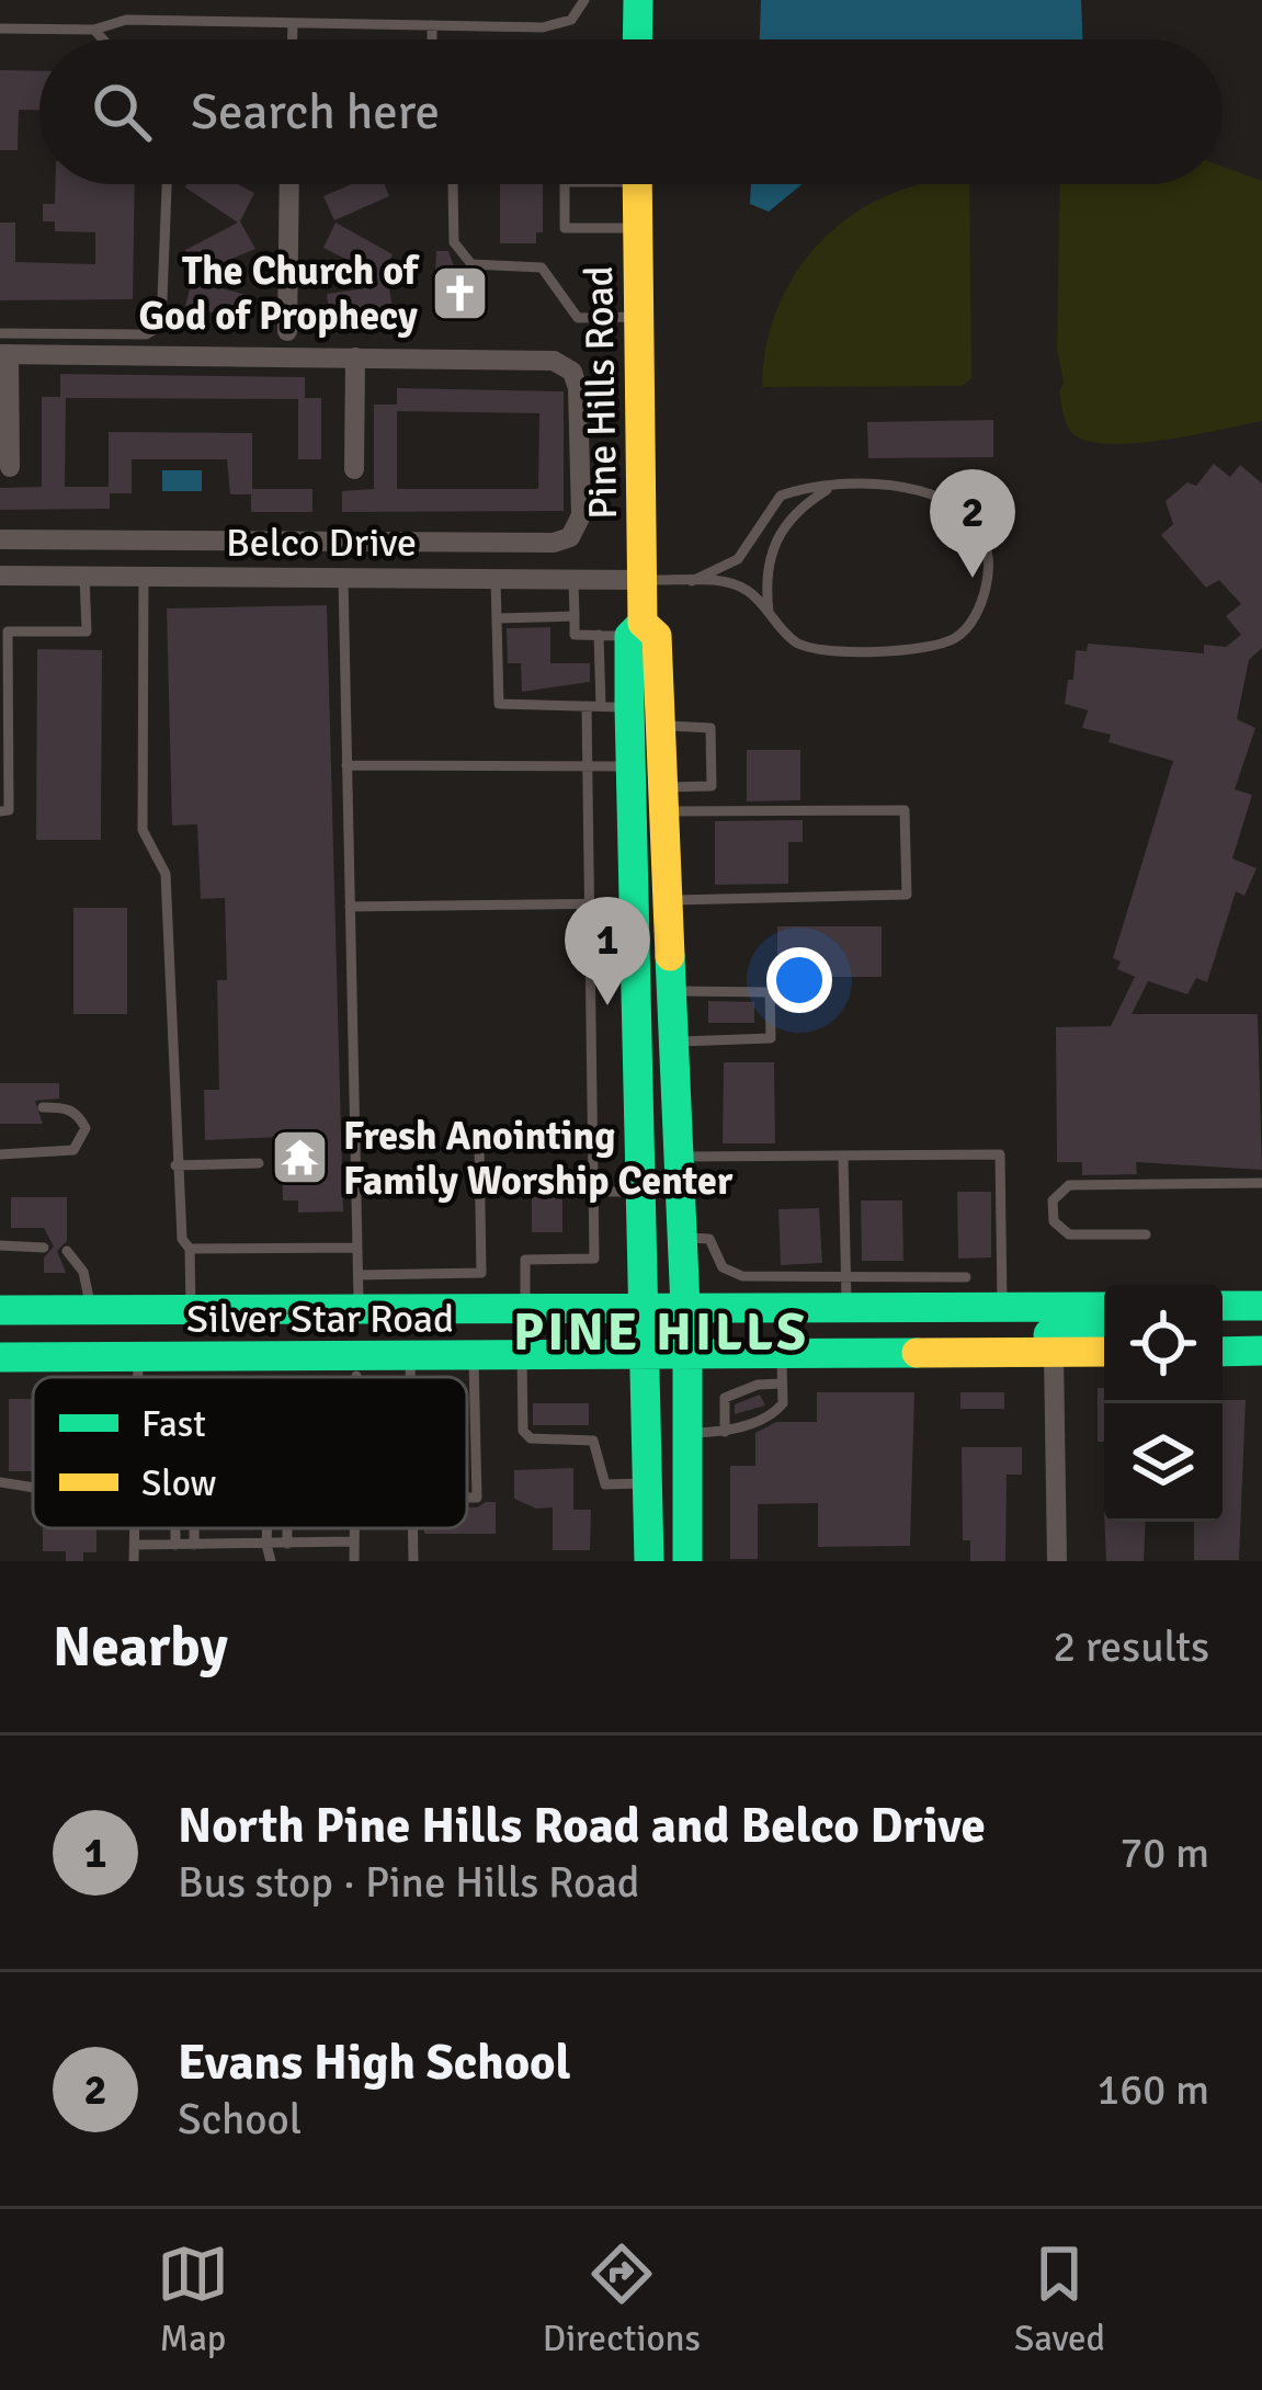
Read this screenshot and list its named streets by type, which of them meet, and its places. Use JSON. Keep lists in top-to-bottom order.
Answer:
{
  "streets": {
    "main road": ["Pine Hills Road", "Silver Star Road"],
    "street": ["Belco Drive"]
  },
  "crossings": [
    ["Pine Hills Road", "Belco Drive"],
    ["Pine Hills Road", "Silver Star Road"]
  ],
  "districts": ["PINE HILLS"],
  "places": {
    "church": ["The Church of God of Prophecy"],
    "temple": ["Fresh Anointing Family Worship Center"]
  },
  "legend": ["Fast", "Slow"],
  "page": {
    "search": "Search here",
    "pins": ["2", "1"],
    "heading": ["Nearby", "2 results"],
    "list": [
      {
        "mark": "1",
        "name": "North Pine Hills Road and Belco Drive",
        "note": "Bus stop · Pine Hills Road",
        "value": "70 m"
      },
      {
        "mark": "2",
        "name": "Evans High School",
        "note": "School",
        "value": "160 m"
      }
    ],
    "nav": ["Map", "Directions", "Saved"]
  }
}
